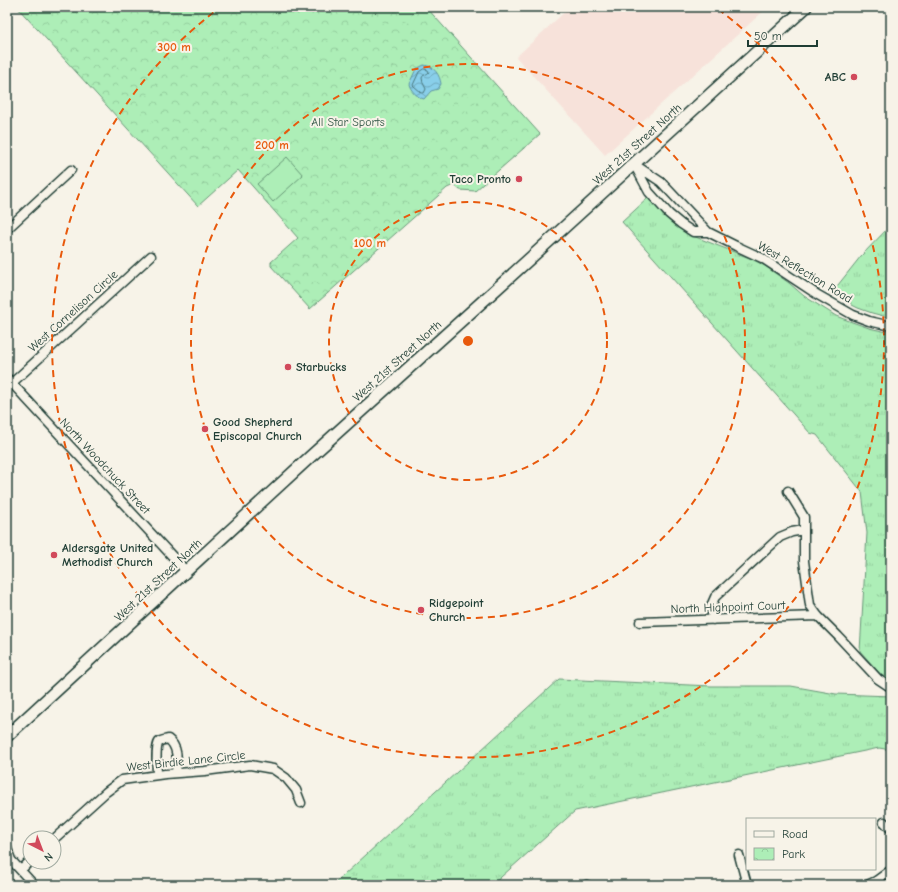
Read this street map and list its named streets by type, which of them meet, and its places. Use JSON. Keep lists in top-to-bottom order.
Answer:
{
  "streets": {
    "main road": ["West 21st Street North"],
    "street": [
      "West Reflection Road",
      "West Cornelison Circle",
      "North Woodchuck Street",
      "North Highpoint Court",
      "West Birdie Lane Circle"
    ]
  },
  "crossings": [
    ["West 21st Street North", "West Reflection Road"],
    ["West 21st Street North", "North Woodchuck Street"],
    ["West Cornelison Circle", "North Woodchuck Street"]
  ],
  "parks": ["All Star Sports"],
  "places": [
    "ABC",
    "Taco Pronto",
    "Starbucks",
    "Good Shepherd Episcopal Church",
    "Aldersgate United Methodist Church",
    "Ridgepoint Church"
  ],
  "legend": ["Road", "Park"],
  "scale_bar": "50 m",
  "north": "bottom right",
  "rings": ["300 m", "200 m", "100 m"]
}
